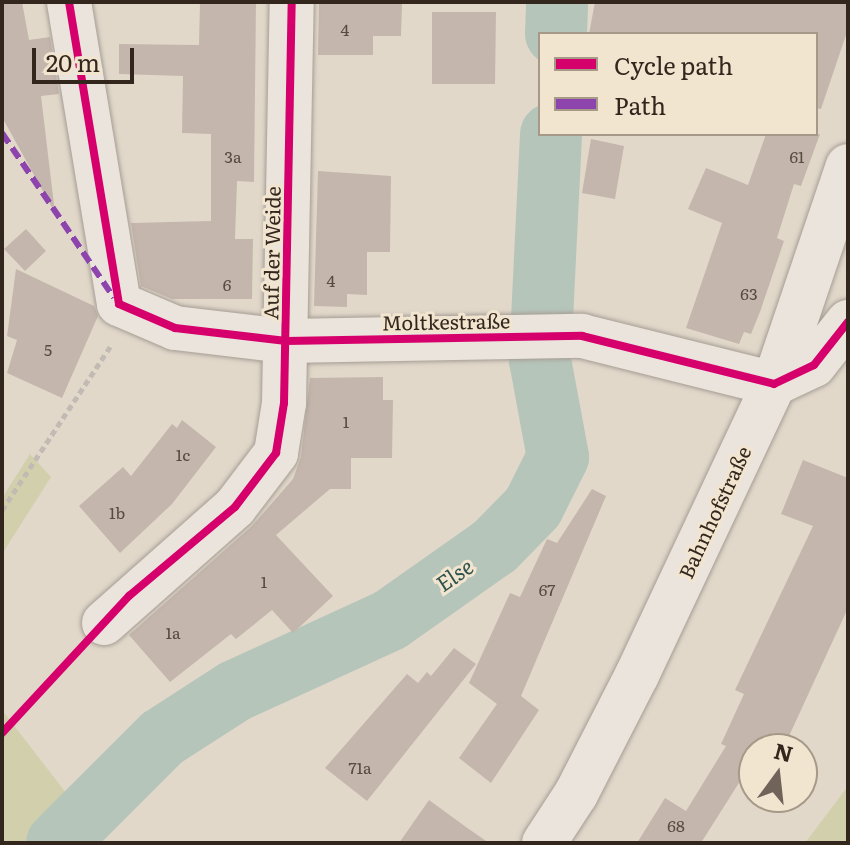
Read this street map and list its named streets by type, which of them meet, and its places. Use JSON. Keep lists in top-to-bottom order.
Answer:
{
  "streets": {
    "street": ["Auf der Weide", "Moltkestraße", "Bahnhofstraße"]
  },
  "crossings": [
    ["Auf der Weide", "Moltkestraße"],
    ["Moltkestraße", "Bahnhofstraße"]
  ],
  "water": ["Else"],
  "house_numbers": [
    "4",
    "3a",
    "61",
    "4",
    "6",
    "63",
    "5",
    "1",
    "1c",
    "1b",
    "1",
    "67",
    "1a",
    "71a",
    "68"
  ],
  "legend": ["Cycle path", "Path"],
  "scale_bar": "20 m",
  "north": "top"
}
